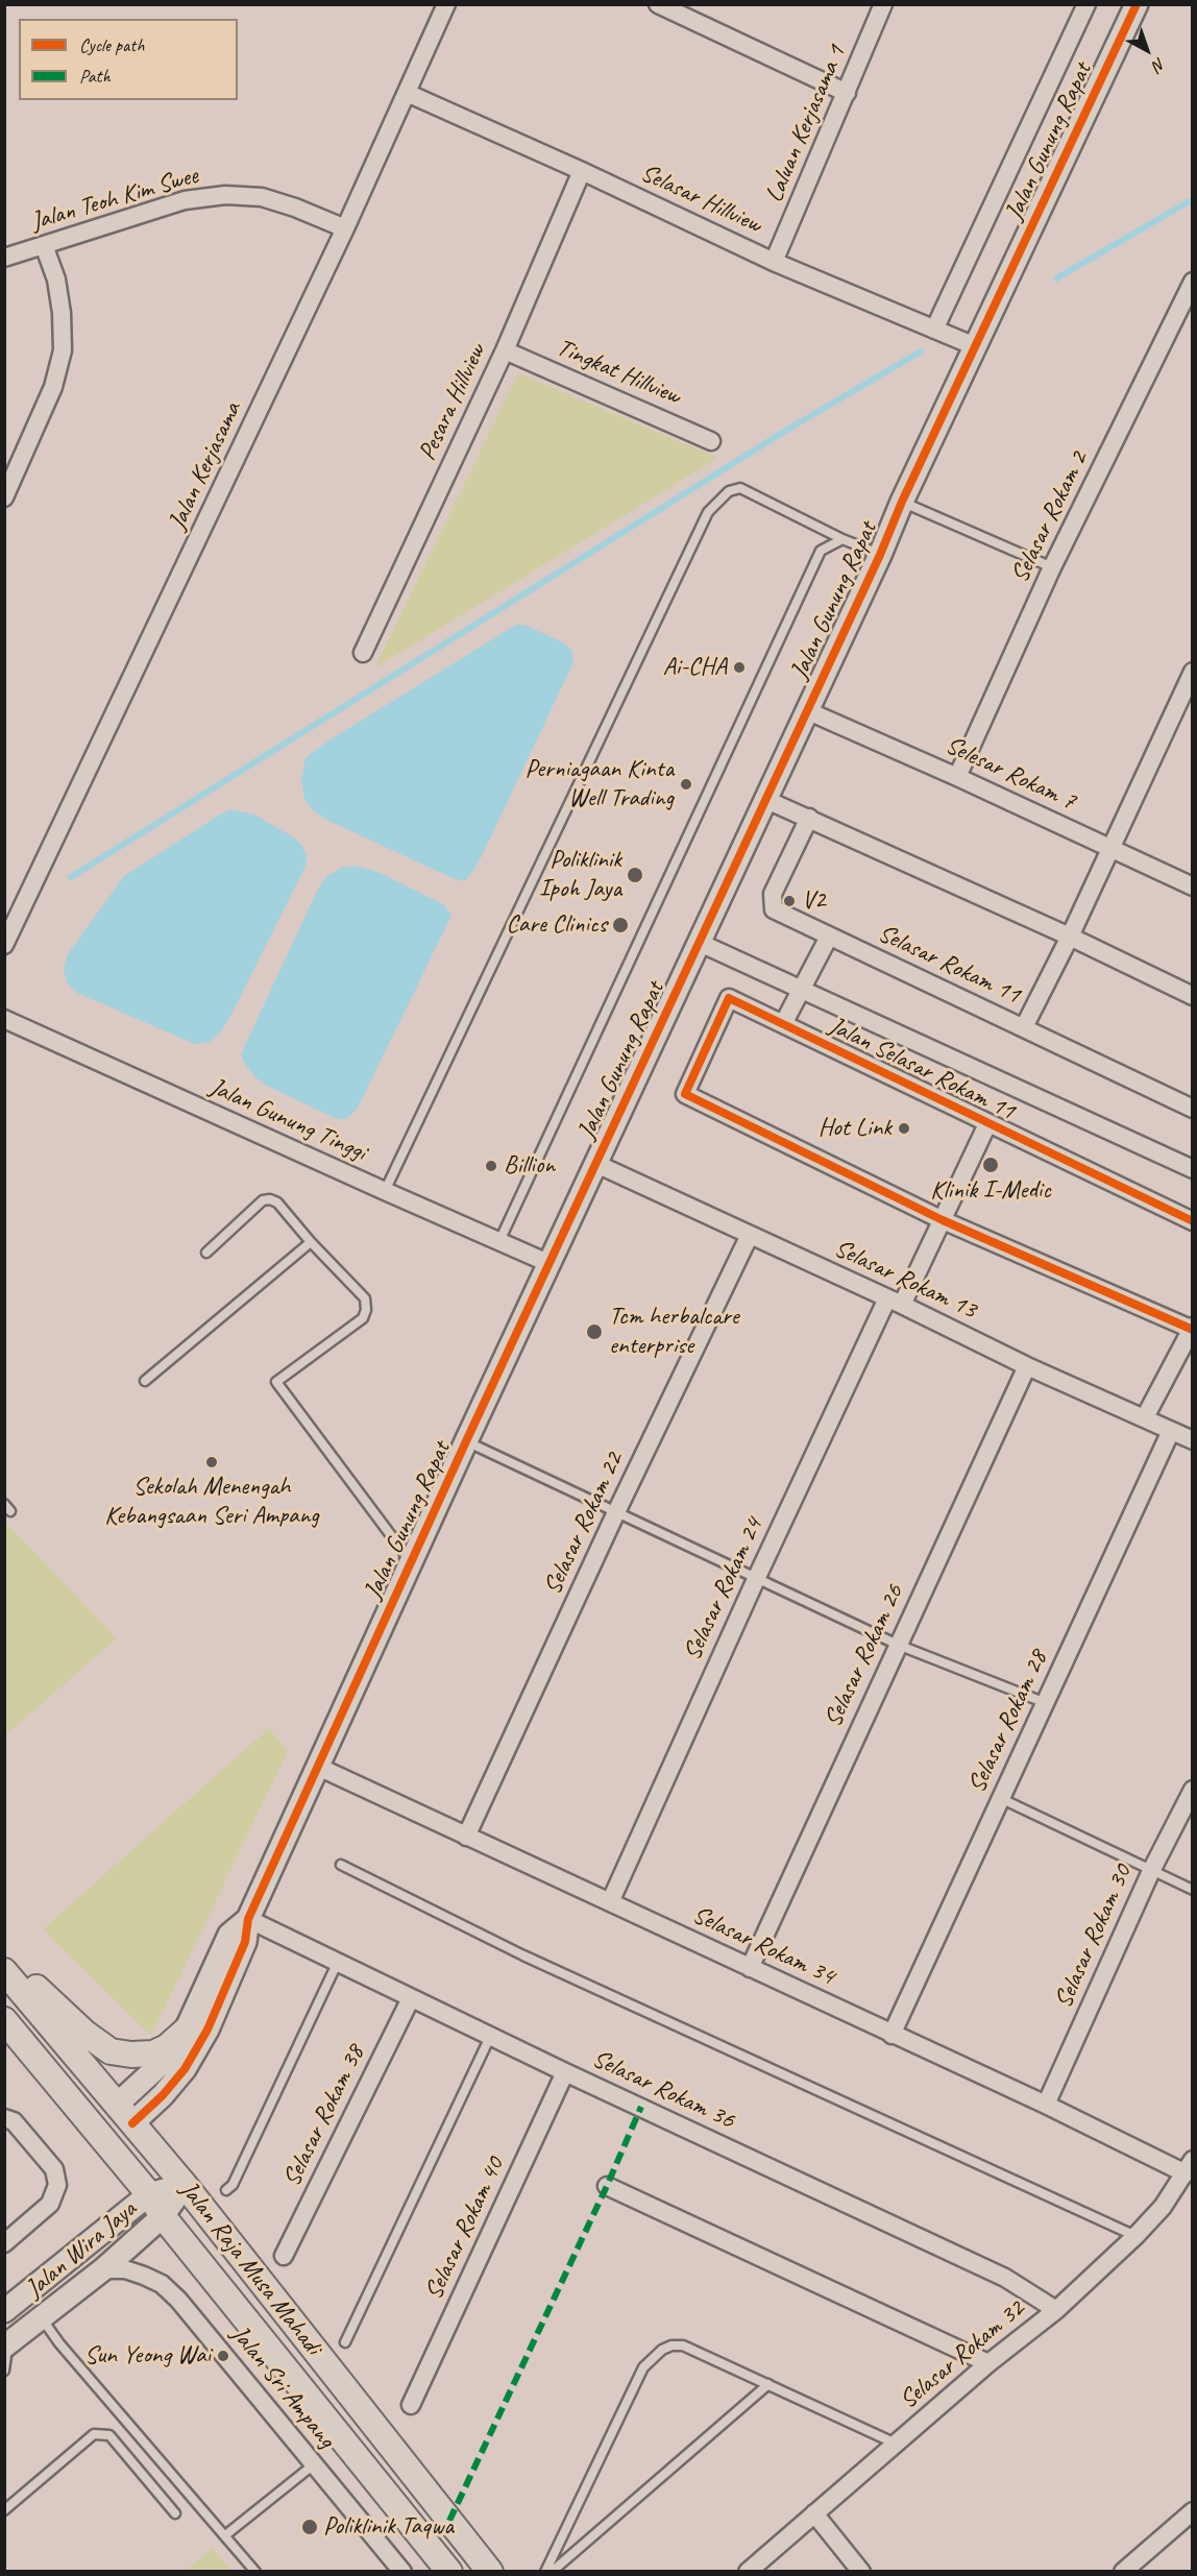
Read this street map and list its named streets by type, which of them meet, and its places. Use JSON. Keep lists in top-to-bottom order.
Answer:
{
  "streets": {
    "main road": ["Jalan Raja Musa Mahadi"],
    "street": [
      "Laluan Kerjasama 1",
      "Jalan Gunung Rapat",
      "Jalan Teoh Kim Swee",
      "Selasar Hillview",
      "Tingkat Hillview",
      "Pesara Hillview",
      "Jalan Kerjasama",
      "Selasar Rokam 2",
      "Selesar Rokam 7",
      "Selasar Rokam 11",
      "Jalan Selasar Rokam 11",
      "Jalan Gunung Tinggi",
      "Selasar Rokam 13",
      "Selasar Rokam 22",
      "Selasar Rokam 24",
      "Selasar Rokam 26",
      "Selasar Rokam 28",
      "Selasar Rokam 30",
      "Selasar Rokam 34",
      "Selasar Rokam 36",
      "Selasar Rokam 38",
      "Selasar Rokam 40",
      "Jalan Wira Jaya",
      "Selasar Rokam 32",
      "Jalan Sri Ampang"
    ]
  },
  "crossings": [
    ["Laluan Kerjasama 1", "Selasar Hillview"],
    ["Jalan Gunung Rapat", "Selasar Hillview"],
    ["Jalan Gunung Rapat", "Selesar Rokam 7"],
    ["Jalan Gunung Rapat", "Jalan Gunung Tinggi"],
    ["Jalan Gunung Rapat", "Selasar Rokam 13"],
    ["Jalan Gunung Rapat", "Selasar Rokam 34"],
    ["Jalan Gunung Rapat", "Selasar Rokam 36"],
    ["Jalan Gunung Rapat", "Jalan Raja Musa Mahadi"],
    ["Jalan Teoh Kim Swee", "Jalan Kerjasama"],
    ["Selasar Hillview", "Pesara Hillview"],
    ["Selasar Hillview", "Jalan Kerjasama"],
    ["Tingkat Hillview", "Pesara Hillview"],
    ["Selasar Rokam 2", "Selesar Rokam 7"],
    ["Jalan Selasar Rokam 11", "Selasar Rokam 24"],
    ["Selasar Rokam 13", "Selasar Rokam 22"],
    ["Selasar Rokam 13", "Selasar Rokam 24"],
    ["Selasar Rokam 13", "Selasar Rokam 26"],
    ["Selasar Rokam 13", "Selasar Rokam 28"],
    ["Selasar Rokam 22", "Selasar Rokam 34"],
    ["Selasar Rokam 24", "Selasar Rokam 34"],
    ["Selasar Rokam 26", "Selasar Rokam 34"],
    ["Selasar Rokam 28", "Selasar Rokam 34"],
    ["Selasar Rokam 30", "Selasar Rokam 34"],
    ["Selasar Rokam 34", "Selasar Rokam 32"],
    ["Selasar Rokam 36", "Selasar Rokam 38"],
    ["Selasar Rokam 36", "Selasar Rokam 40"],
    ["Selasar Rokam 36", "Selasar Rokam 32"],
    ["Jalan Wira Jaya", "Jalan Raja Musa Mahadi"],
    ["Jalan Wira Jaya", "Jalan Sri Ampang"]
  ],
  "places": [
    "Ai-CHA",
    "Perniagaan Kinta Well Trading",
    "Poliklinik Ipoh Jaya",
    "V2",
    "Care Clinics",
    "Hot Link",
    "Klinik I-Medic",
    "Billion",
    "Tcm herbalcare enterprise",
    "Sekolah Menengah Kebangsaan Seri Ampang",
    "Sun Yeong Wai",
    "Poliklinik Taqwa"
  ],
  "legend": ["Cycle path", "Path"],
  "north": "bottom right"
}
